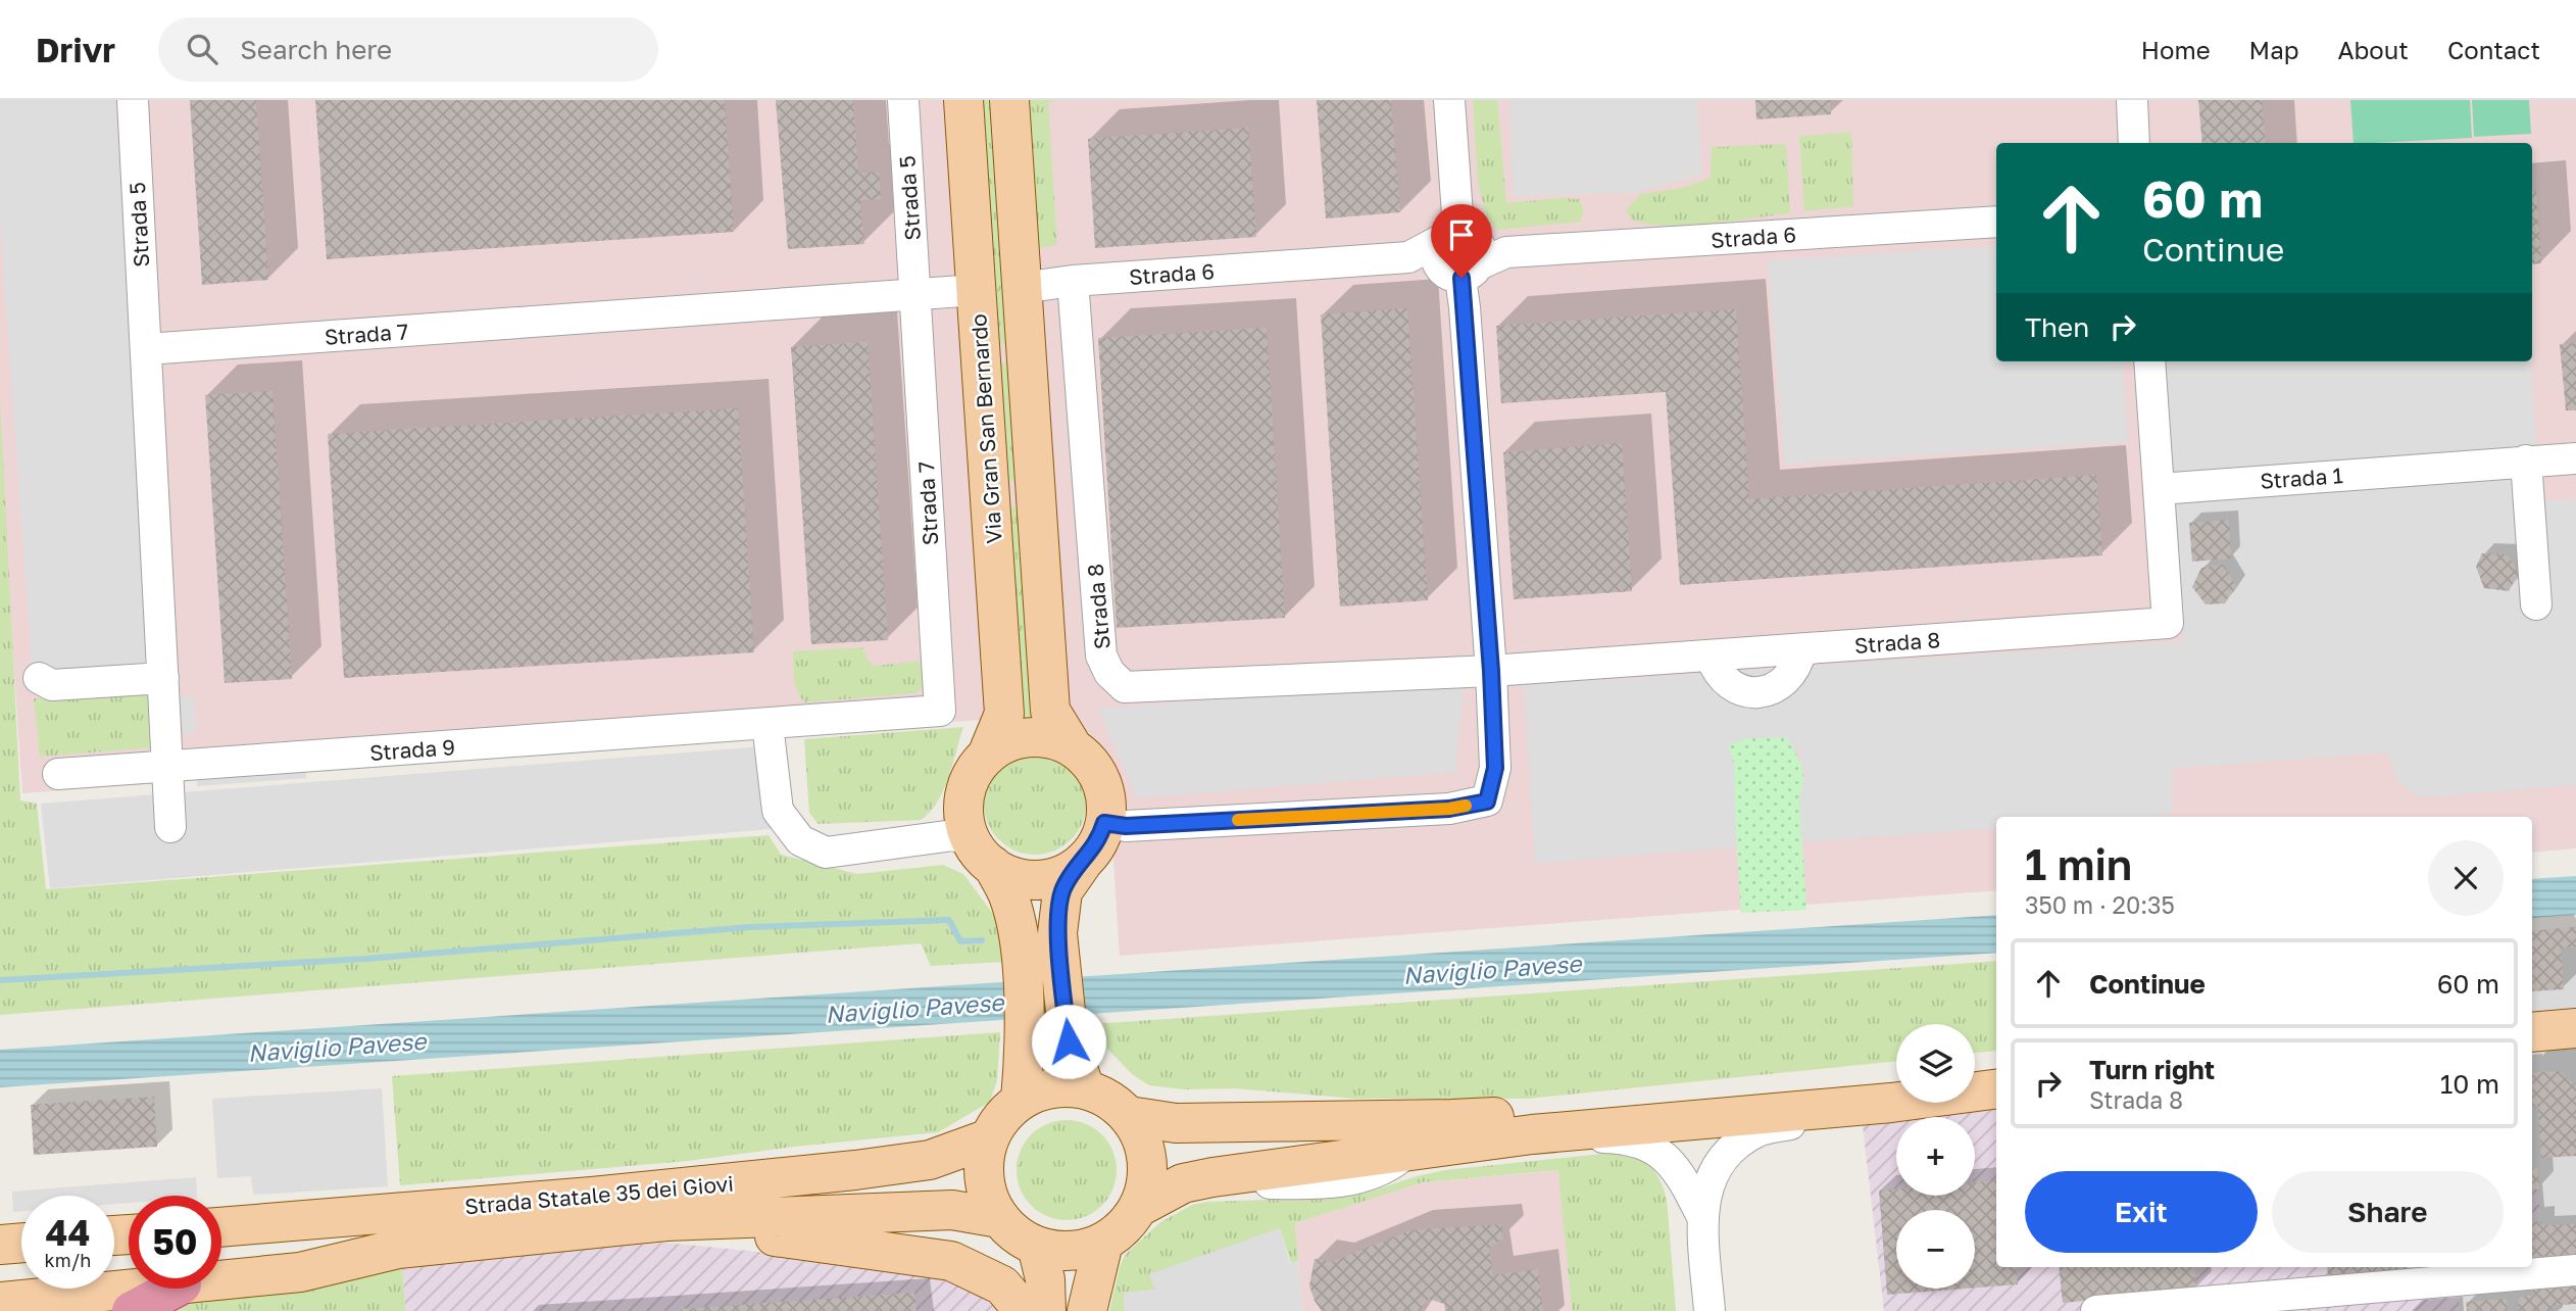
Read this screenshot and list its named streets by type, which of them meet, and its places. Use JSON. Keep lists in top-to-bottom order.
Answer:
{
  "streets": {
    "main road": ["Via Gran San Bernardo", "Strada Statale 35 dei Giovi"],
    "street": [
      "Strada 5",
      "Strada 6",
      "Strada 7",
      "Strada 1",
      "Strada 8",
      "Strada 9"
    ]
  },
  "crossings": [
    ["Strada 5", "Strada 7"],
    ["Strada 6", "Via Gran San Bernardo"],
    ["Strada 6", "Strada 8"],
    ["Strada 7", "Via Gran San Bernardo"],
    ["Strada 7", "Strada 9"],
    ["Strada 1", "Strada 8"]
  ],
  "water": ["Naviglio Pavese"],
  "page": {
    "header": "Drivr",
    "search": "Search here",
    "nav": [
      "Home",
      "Map",
      "About",
      "Contact"
    ],
    "turn": ["60 m", "Continue"],
    "then": "Then",
    "heading": ["1 min", "350 m · 20:35"],
    "list": [
      {
        "name": "Continue",
        "value": "60 m"
      },
      {
        "name": "Turn right",
        "note": "Strada 8",
        "value": "10 m"
      }
    ],
    "map_buttons": ["+", "−"],
    "buttons": ["Exit", "Share"],
    "speed": "44 km/h",
    "limit": "50"
  }
}
